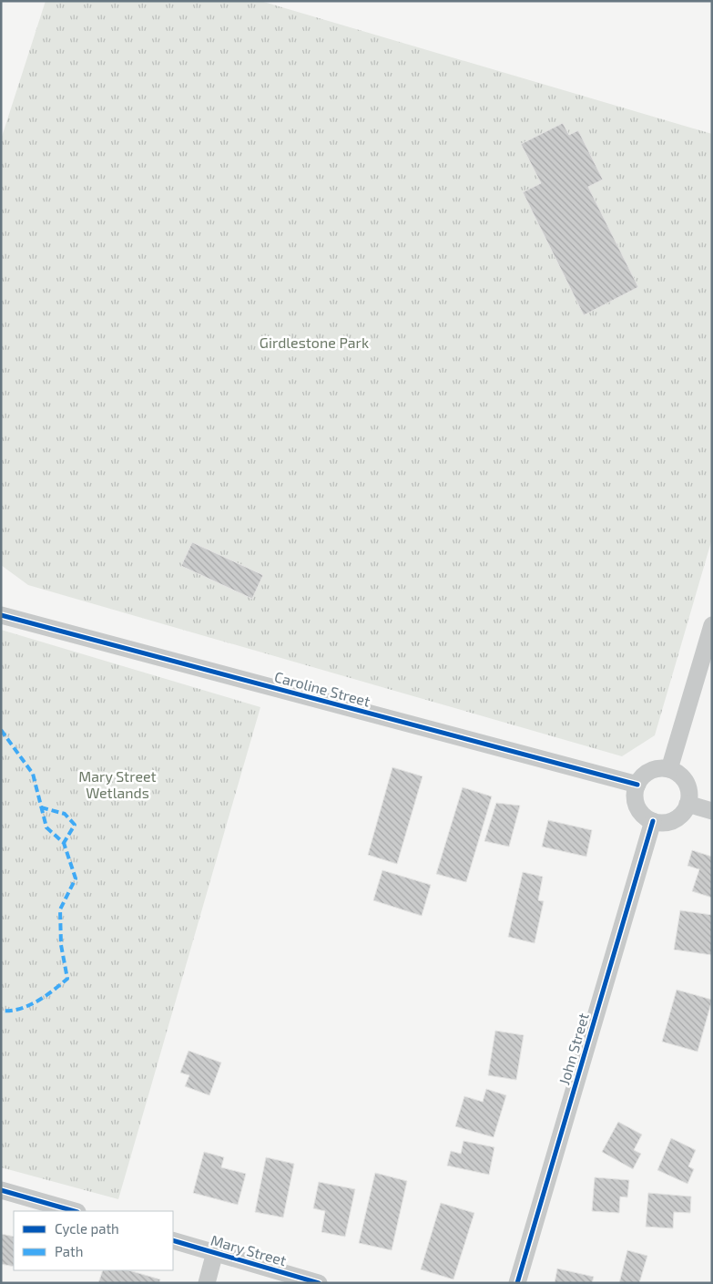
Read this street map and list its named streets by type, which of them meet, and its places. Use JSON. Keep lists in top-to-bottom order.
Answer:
{
  "streets": {
    "street": ["Caroline Street", "John Street", "Mary Street"]
  },
  "crossings": [
    ["Caroline Street", "John Street"]
  ],
  "parks": ["Girdlestone Park", "Mary Street Wetlands"],
  "legend": ["Cycle path", "Path"]
}
